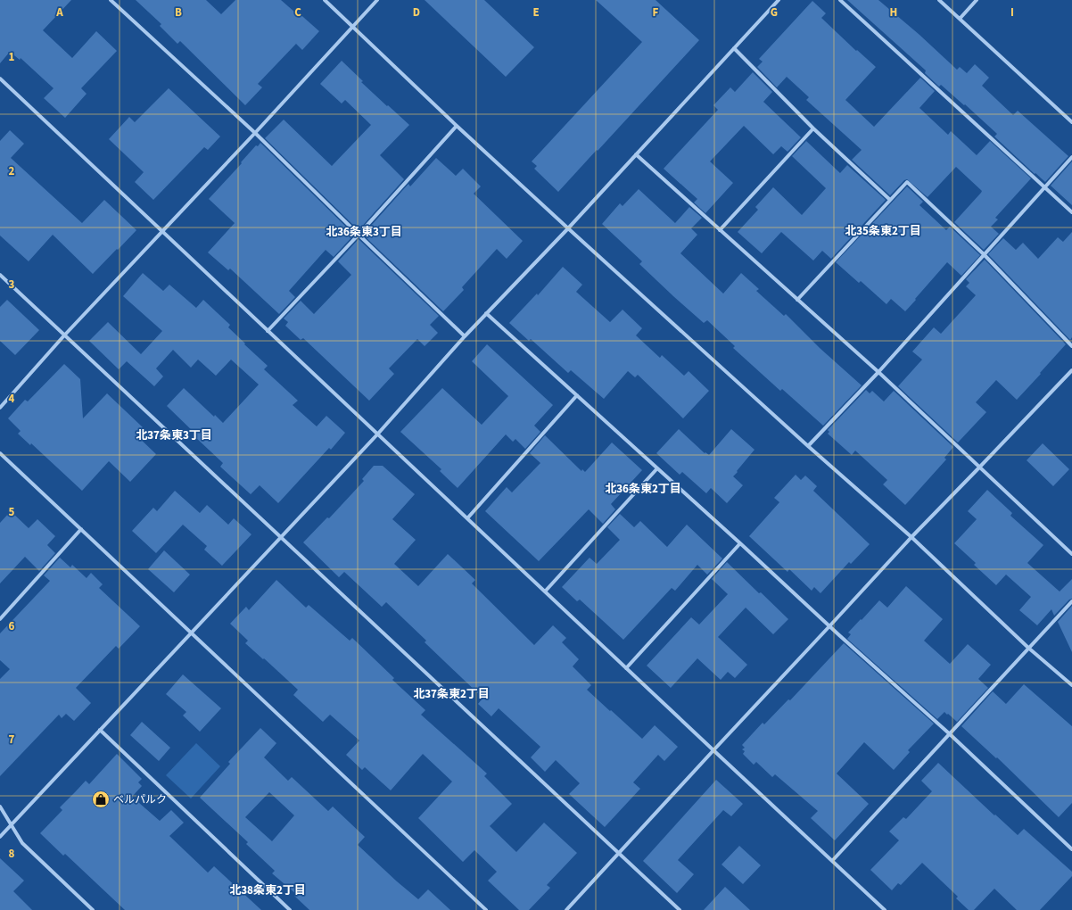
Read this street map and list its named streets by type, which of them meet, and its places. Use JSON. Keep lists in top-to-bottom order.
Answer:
{
  "districts": [
    "北35条東2丁目",
    "北36条東3丁目",
    "北37条東3丁目",
    "北36条東2丁目",
    "北37条東2丁目",
    "北38条東2丁目"
  ],
  "places": {
    "shop": ["ベルパルク"]
  },
  "grid": {
    "columns": [
      "A",
      "B",
      "C",
      "D",
      "E",
      "F",
      "G",
      "H",
      "I"
    ],
    "rows": [
      "1",
      "2",
      "3",
      "4",
      "5",
      "6",
      "7",
      "8"
    ]
  }
}
